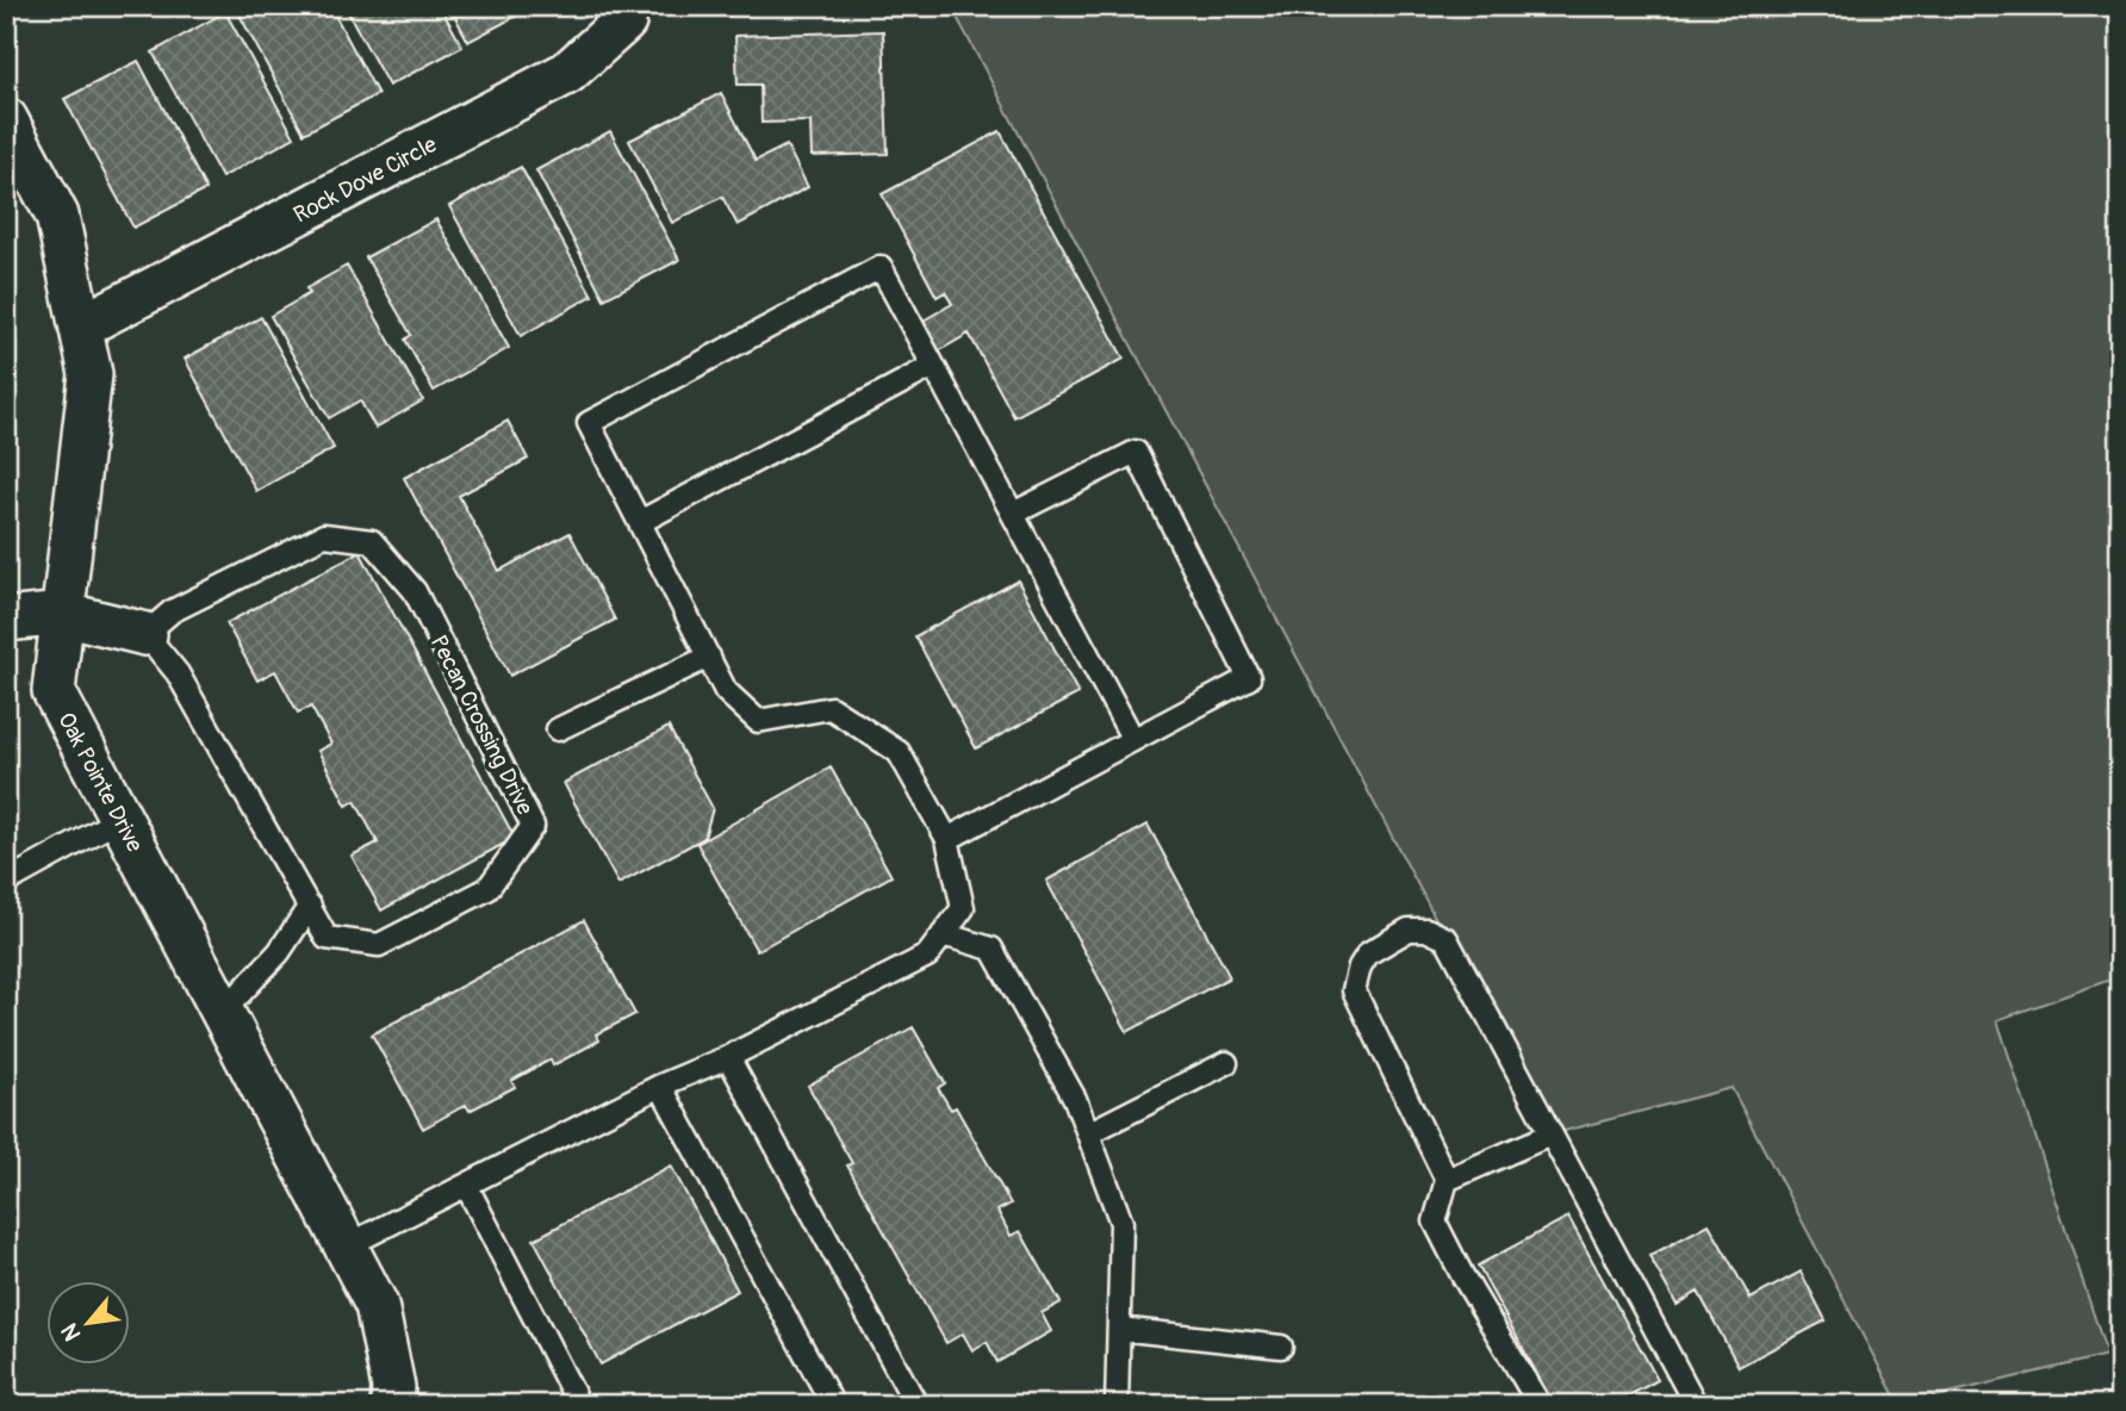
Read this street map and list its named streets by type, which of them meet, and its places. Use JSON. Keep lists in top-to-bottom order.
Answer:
{
  "streets": {
    "street": ["Rock Dove Circle", "Oak Pointe Drive"],
    "lane": ["Pecan Crossing Drive"]
  },
  "crossings": [
    ["Rock Dove Circle", "Oak Pointe Drive"]
  ],
  "north": "bottom left"
}
